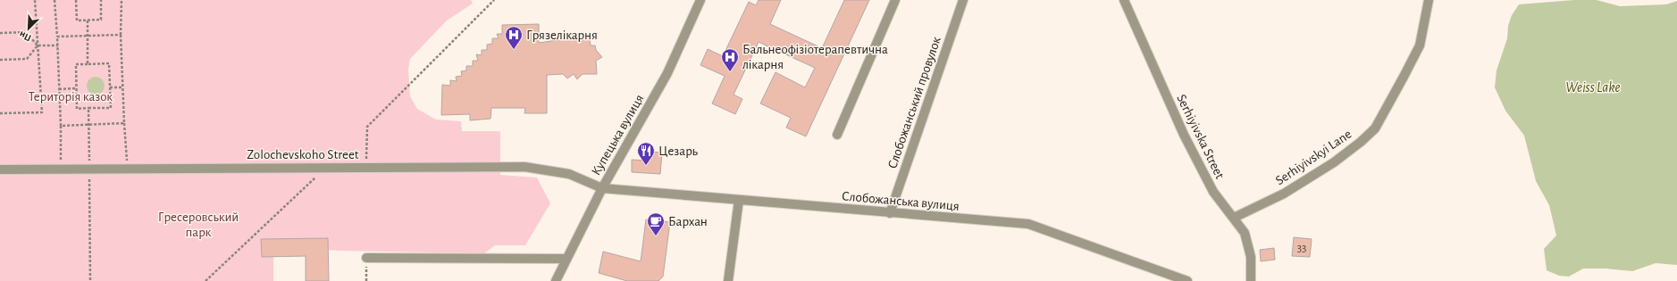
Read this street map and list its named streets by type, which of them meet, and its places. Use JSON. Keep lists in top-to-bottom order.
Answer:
{
  "streets": {
    "street": [
      "Слобожанський провулок",
      "Купецька вулиця",
      "Serhiyivska Street",
      "Zolochevskoho Street",
      "Serhiyivskyi Lane",
      "Слобожанська вулиця"
    ]
  },
  "crossings": [
    ["Слобожанський провулок", "Слобожанська вулиця"],
    ["Купецька вулиця", "Zolochevskoho Street"],
    ["Купецька вулиця", "Слобожанська вулиця"],
    ["Serhiyivska Street", "Serhiyivskyi Lane"],
    ["Zolochevskoho Street", "Слобожанська вулиця"]
  ],
  "water": ["Weiss Lake"],
  "parks": ["Територія казок", "Гресеровський парк"],
  "places": {
    "hospital": ["Грязелікарня", "Бальнеофізіотерапевтична лікарня"],
    "restaurant": ["Цезарь"],
    "cafe": ["Бархан"]
  },
  "house_numbers": ["33"],
  "north": "bottom left"
}
